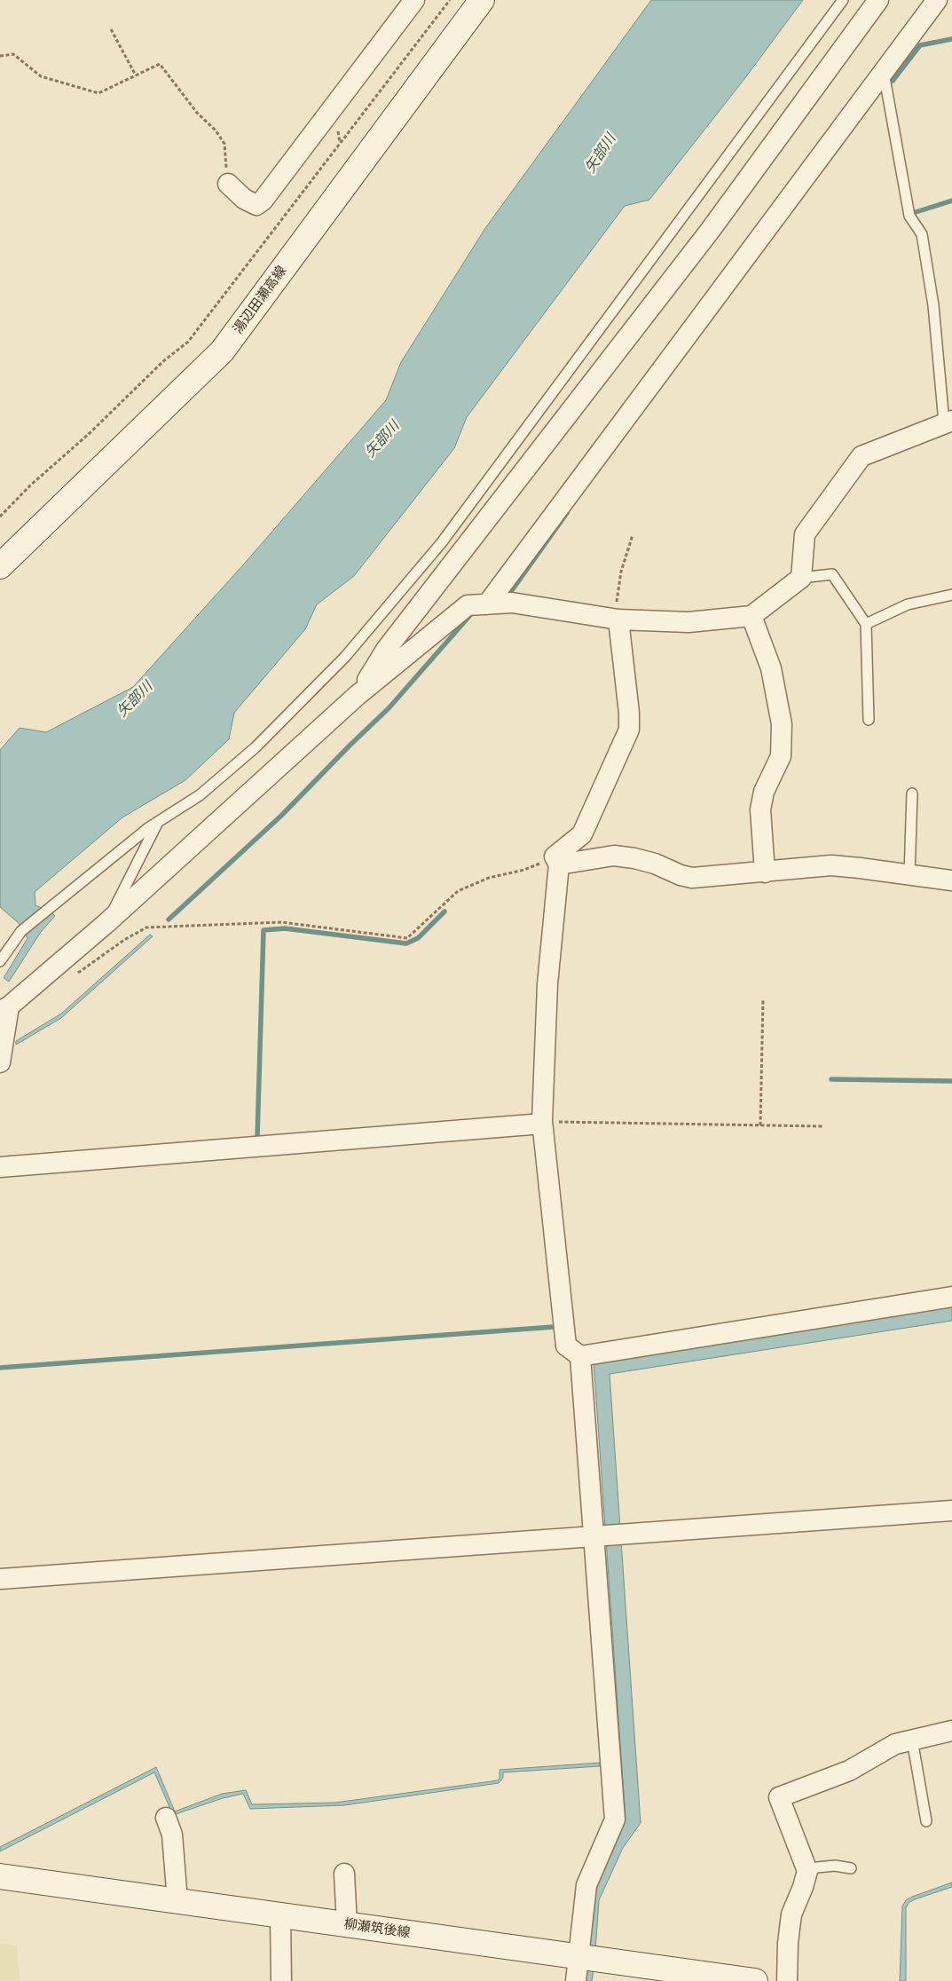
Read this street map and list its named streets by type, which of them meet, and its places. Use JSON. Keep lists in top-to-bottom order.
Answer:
{
  "streets": {
    "main road": ["湯辺田瀬高線", "柳瀬筑後線"]
  },
  "water": ["矢部川"]
}
